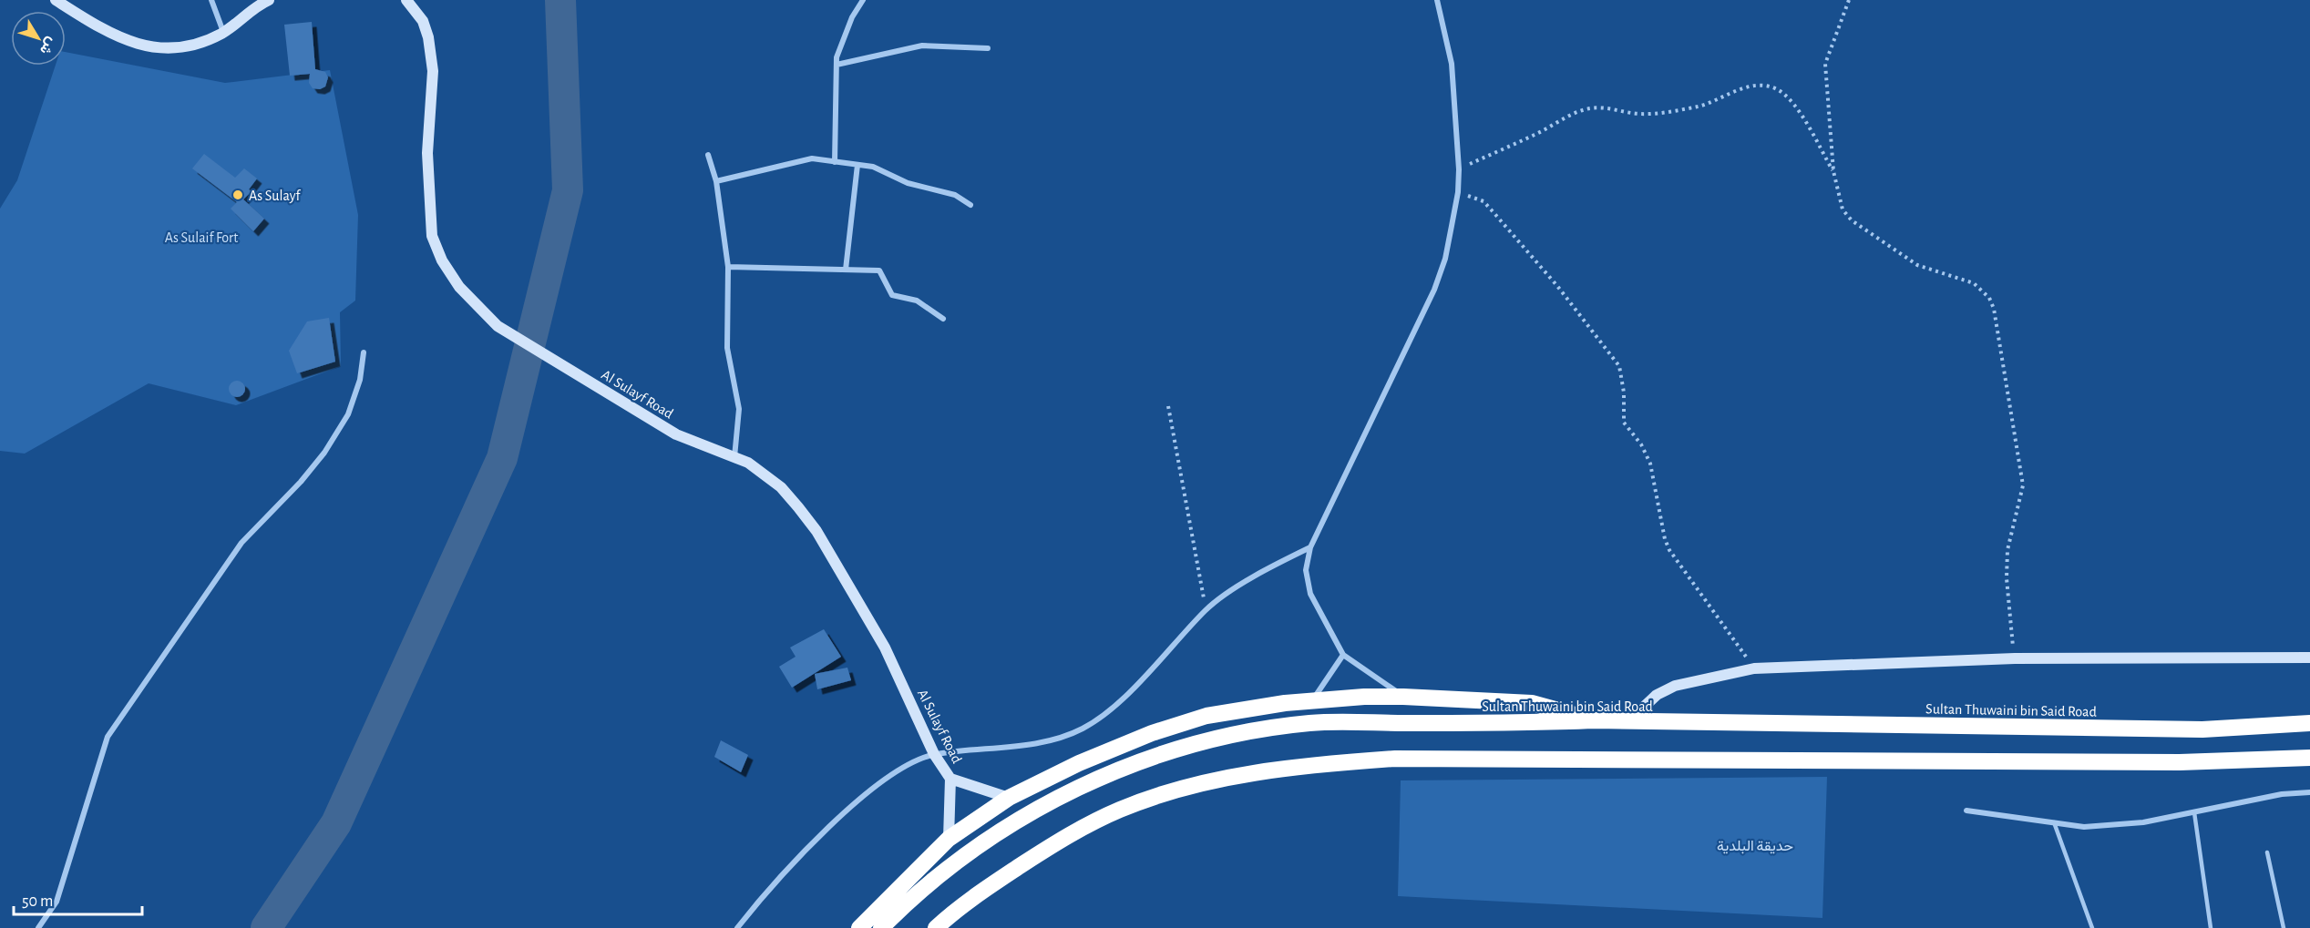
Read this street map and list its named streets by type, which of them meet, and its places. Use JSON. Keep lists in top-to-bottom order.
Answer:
{
  "streets": {
    "highway": ["Sultan Thuwaini bin Said Road"],
    "street": ["Al Sulayf Road"]
  },
  "parks": ["As Sulaif Fort", "حديقة البلدية"],
  "places": ["As Sulayf"],
  "scale_bar": "50 m",
  "north": "bottom right"
}
